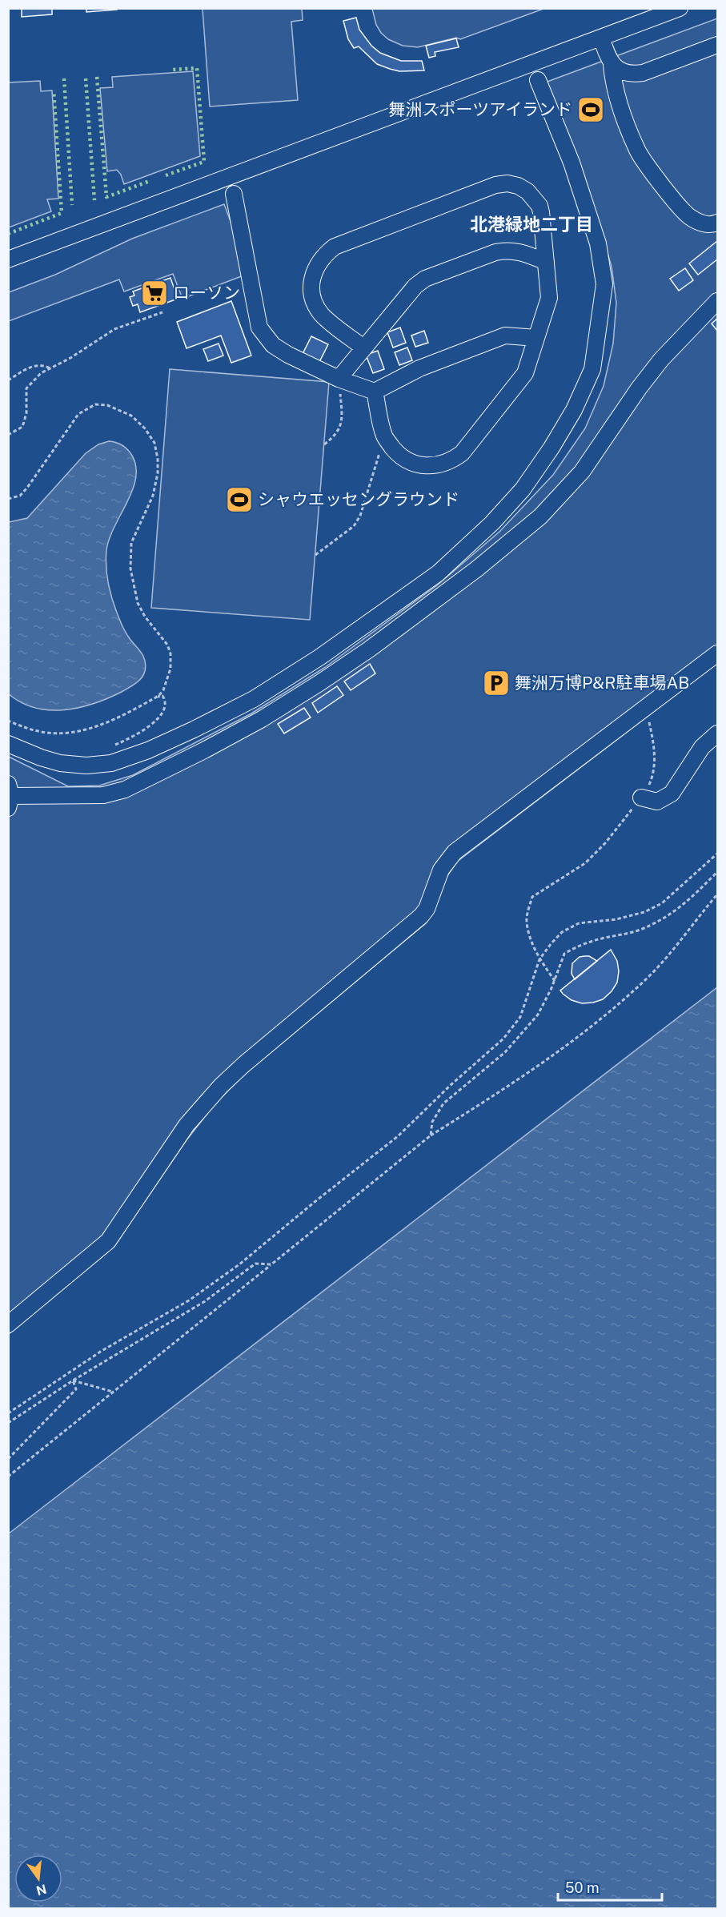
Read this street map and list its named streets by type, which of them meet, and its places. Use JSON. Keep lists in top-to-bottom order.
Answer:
{
  "districts": ["北港緑地二丁目"],
  "places": {
    "sports": ["舞洲スポーツアイランド", "シャウエッセングラウンド"],
    "supermarket": ["ローソン"],
    "parking": ["舞洲万博P&R駐車場AB"]
  },
  "scale_bar": "50 m",
  "north": "bottom"
}
